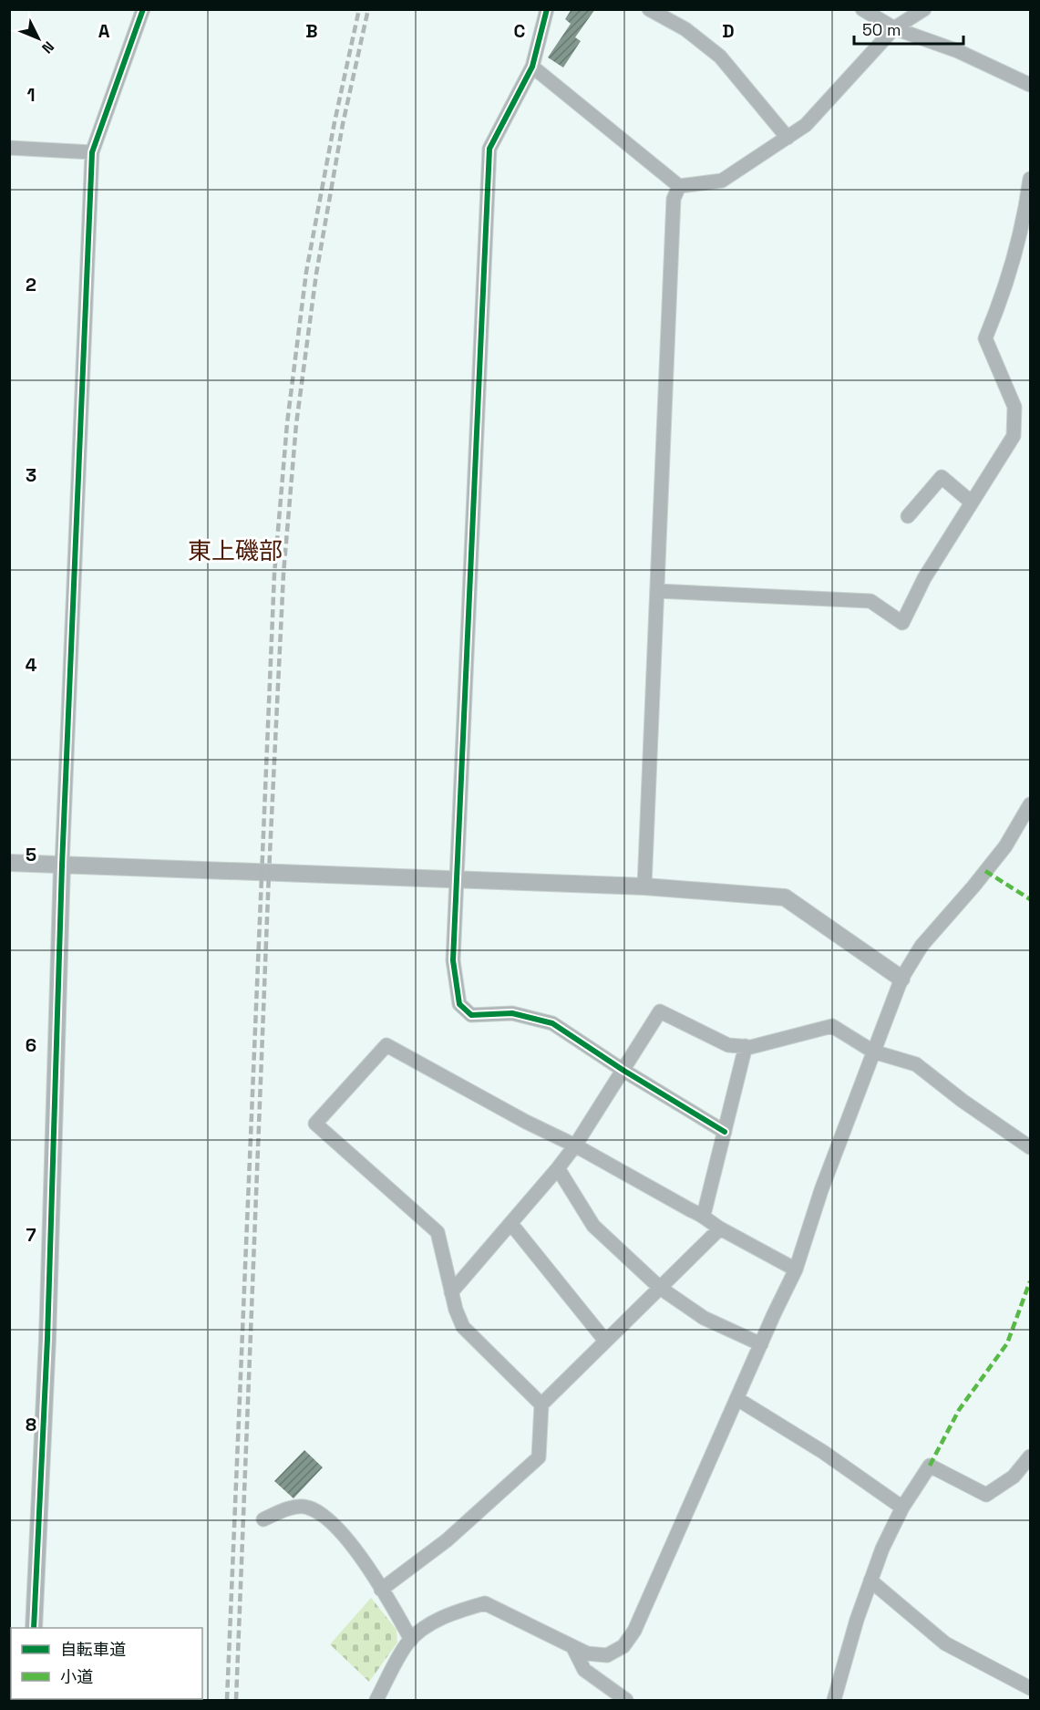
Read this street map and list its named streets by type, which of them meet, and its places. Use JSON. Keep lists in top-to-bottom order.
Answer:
{
  "districts": ["東上磯部"],
  "legend": ["自転車道", "小道"],
  "scale_bar": "50 m",
  "north": "bottom right",
  "grid": {
    "columns": [
      "A",
      "B",
      "C",
      "D"
    ],
    "rows": [
      "1",
      "2",
      "3",
      "4",
      "5",
      "6",
      "7",
      "8"
    ]
  }
}
